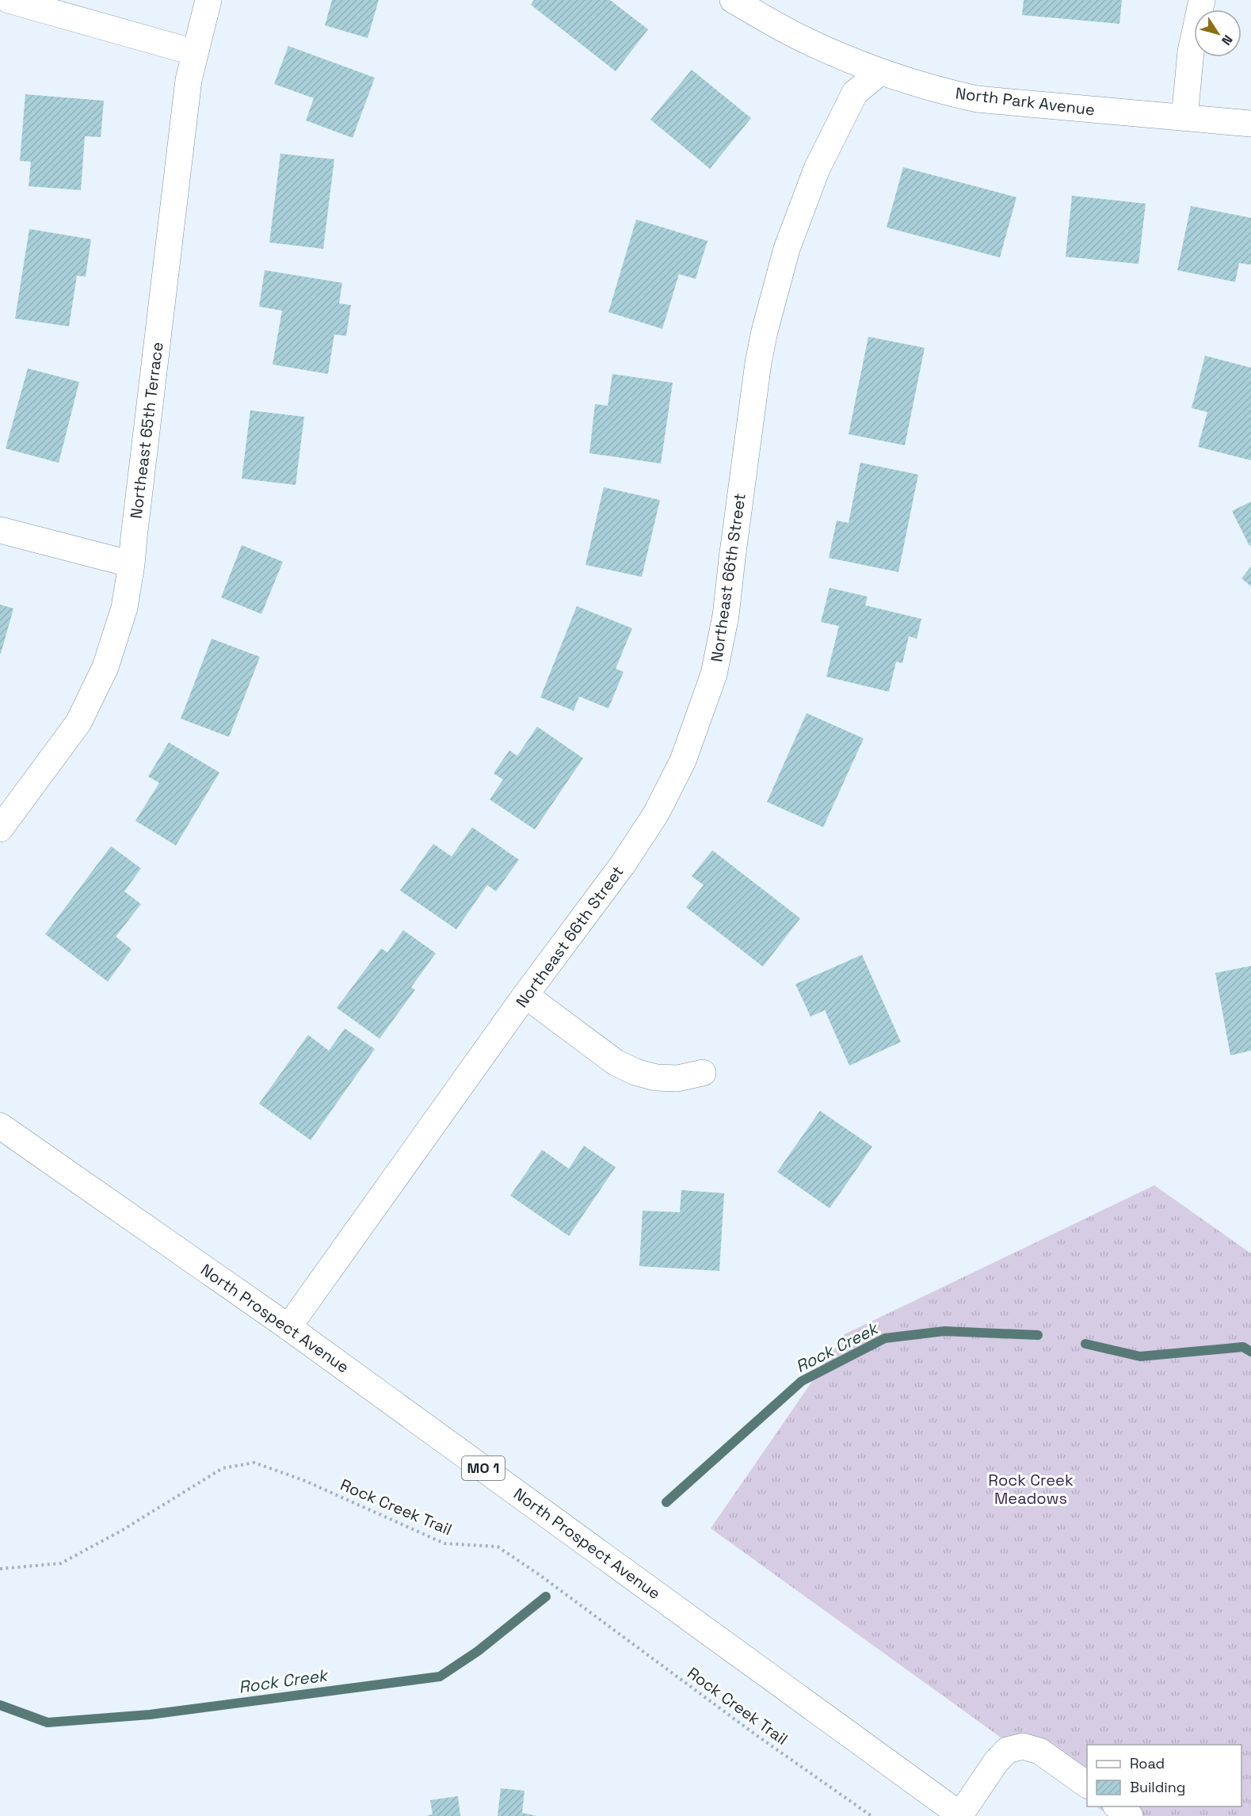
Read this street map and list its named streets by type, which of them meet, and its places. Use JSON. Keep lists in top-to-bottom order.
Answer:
{
  "streets": {
    "street": [
      "North Park Avenue",
      "Northeast 65th Terrace",
      "Northeast 66th Street",
      "North Prospect Avenue",
      "MO 1"
    ],
    "path": ["Rock Creek Trail"]
  },
  "crossings": [
    ["North Park Avenue", "Northeast 66th Street"],
    ["Northeast 66th Street", "North Prospect Avenue"]
  ],
  "water": ["Rock Creek"],
  "parks": ["Rock Creek Meadows"],
  "legend": ["Road", "Building"],
  "north": "bottom right"
}
